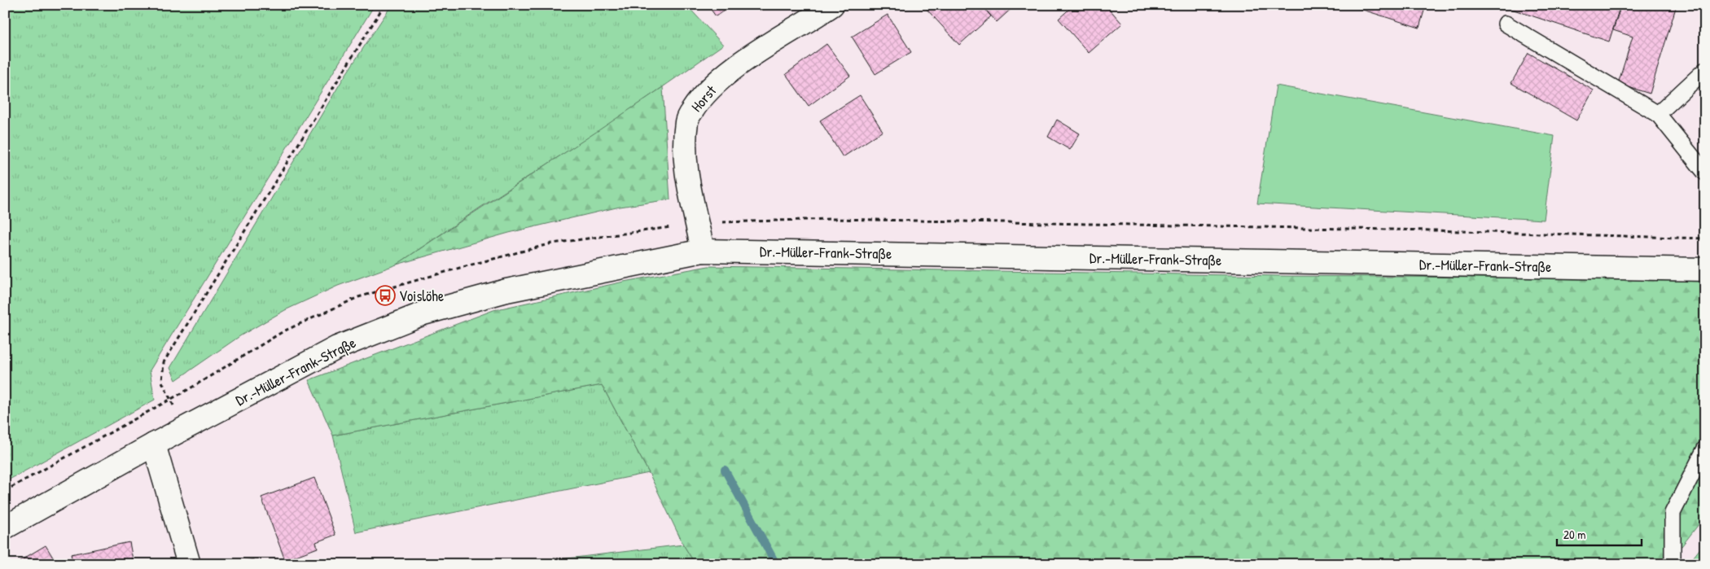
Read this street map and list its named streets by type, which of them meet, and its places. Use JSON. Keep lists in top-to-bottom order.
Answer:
{
  "streets": {
    "main road": ["Horst", "Dr.-Müller-Frank-Straße"]
  },
  "crossings": [
    ["Horst", "Dr.-Müller-Frank-Straße"]
  ],
  "places": {
    "bus stop": ["Voislöhe"]
  },
  "scale_bar": "20 m"
}
